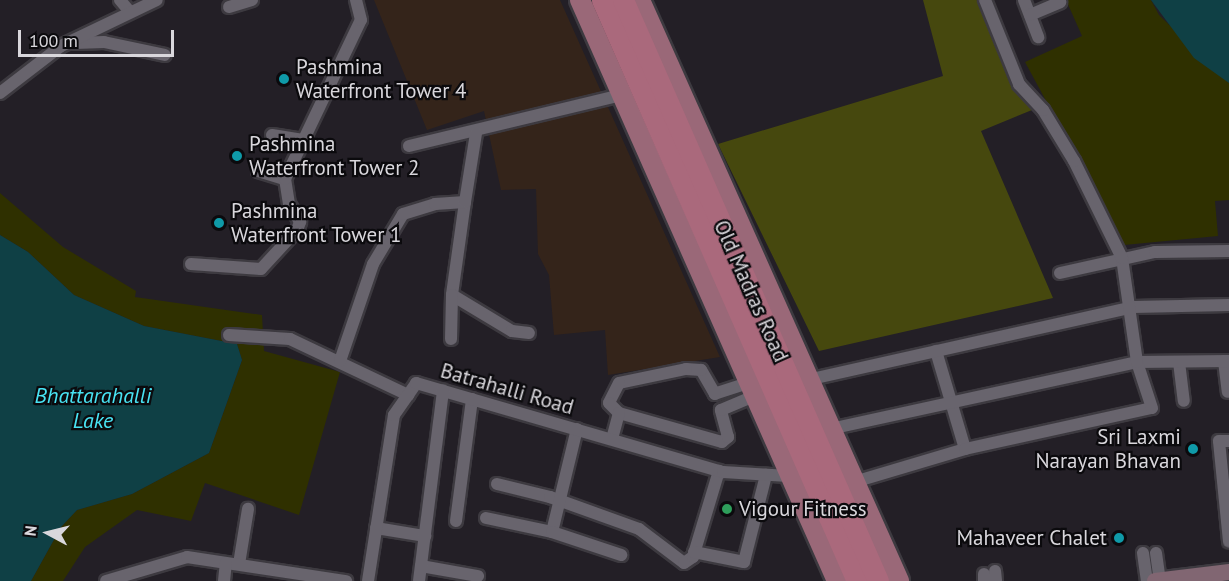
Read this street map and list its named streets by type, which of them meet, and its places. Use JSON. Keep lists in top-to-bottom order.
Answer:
{
  "streets": {
    "highway": ["Old Madras Road"],
    "street": ["Batrahalli Road"]
  },
  "water": ["Bhattarahalli Lake"],
  "places": [
    "Pashmina Waterfront Tower 4",
    "Pashmina Waterfront Tower 2",
    "Pashmina Waterfront Tower 1",
    "Sri Laxmi Narayan Bhavan",
    "Vigour Fitness",
    "Mahaveer Chalet"
  ],
  "scale_bar": "100 m",
  "north": "left"
}
